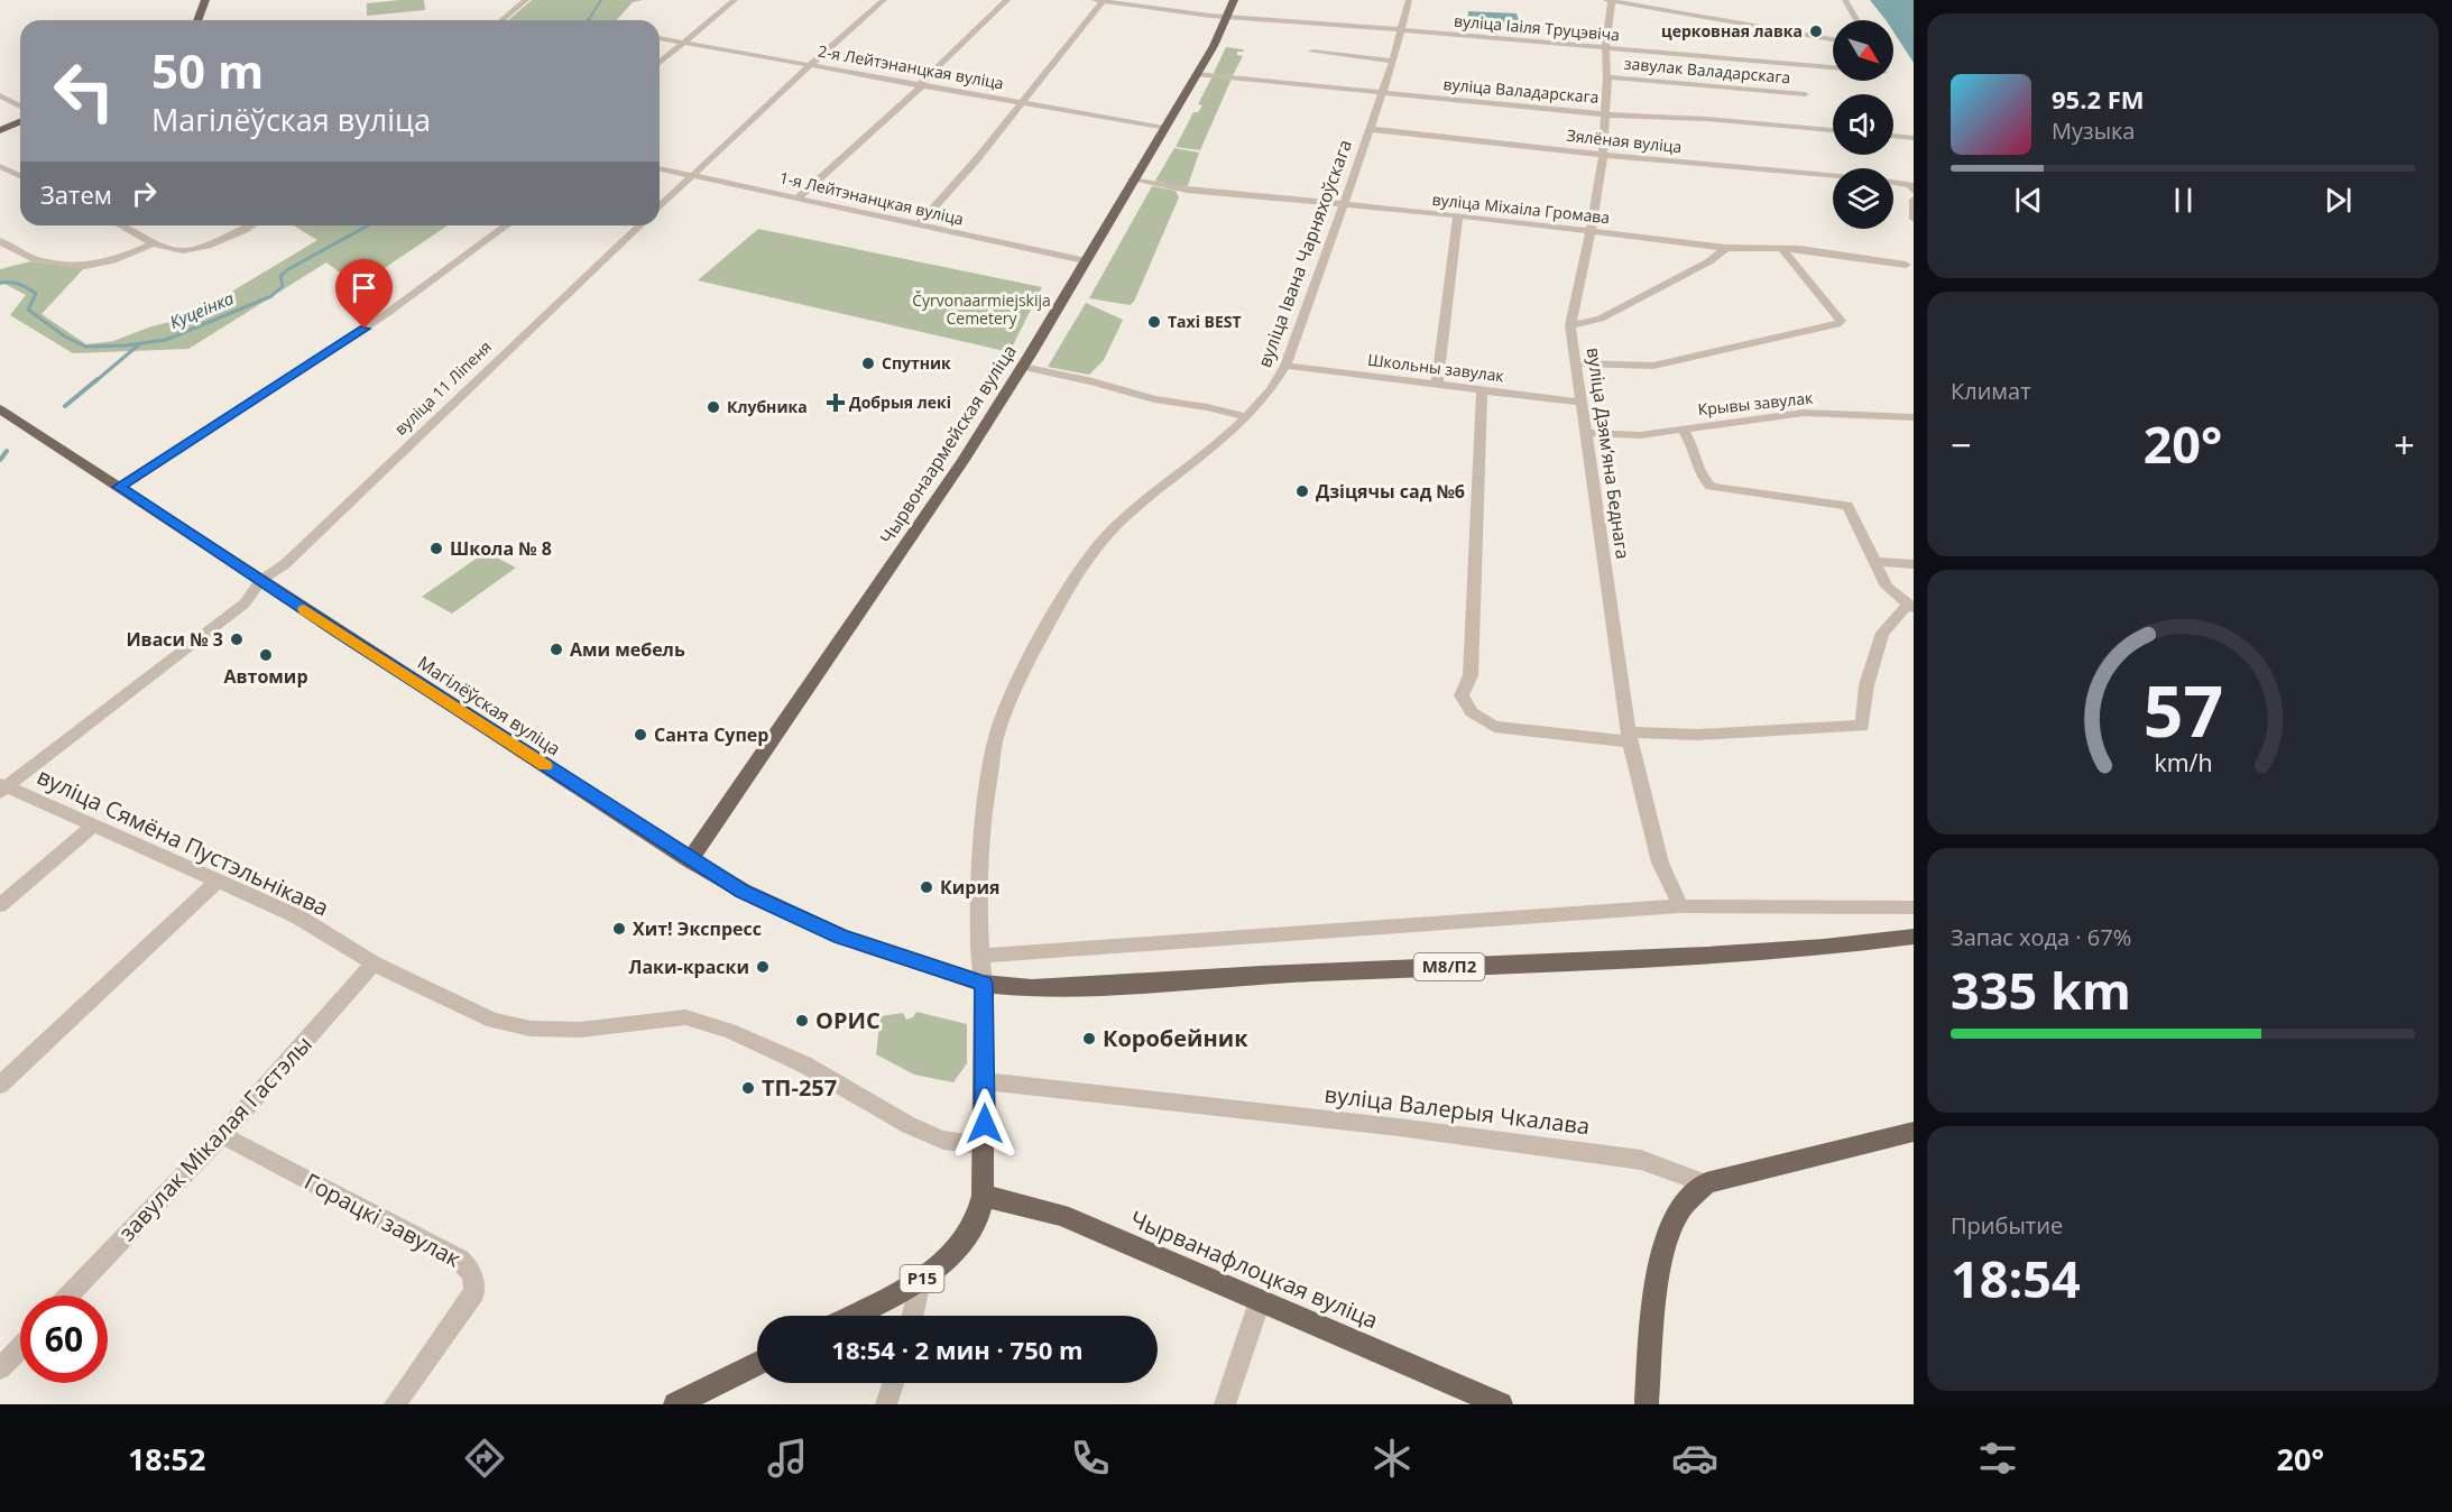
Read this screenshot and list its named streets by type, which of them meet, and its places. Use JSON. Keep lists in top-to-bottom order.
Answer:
{
  "streets": {
    "main road": [
      "Чырвонаармейская вуліца",
      "Магілёўская вуліца",
      "М8/П2",
      "Чырванафлоцкая вуліца",
      "Р15"
    ],
    "street": [
      "вуліца Іаіля Труцэвіча",
      "2-я Лейтэнанцкая вуліца",
      "завулак Валадарскага",
      "вуліца Валадарскага",
      "Зялёная вуліца",
      "1-я Лейтэнанцкая вуліца",
      "вуліца Міхаіла Громава",
      "вуліца Івана Чарняхоўскага",
      "Школьны завулак",
      "вуліца 11 Ліпеня",
      "Крывы завулак",
      "вуліца Дзямʼяна Беднага",
      "вуліца Сямёна Пустэльнікава",
      "вуліца Валерыя Чкалава",
      "завулак Мікалая Гастэлы",
      "Горацкі завулак"
    ]
  },
  "crossings": [
    ["вуліца Іаіля Труцэвіча", "вуліца Івана Чарняхоўскага"],
    ["вуліца Іаіля Труцэвіча", "Чырвонаармейская вуліца"],
    ["вуліца Іаіля Труцэвіча", "вуліца Дзямʼяна Беднага"],
    ["2-я Лейтэнанцкая вуліца", "Чырвонаармейская вуліца"],
    ["завулак Валадарскага", "вуліца Дзямʼяна Беднага"],
    ["вуліца Валадарскага", "вуліца Івана Чарняхоўскага"],
    ["вуліца Валадарскага", "Чырвонаармейская вуліца"],
    ["вуліца Валадарскага", "вуліца Дзямʼяна Беднага"],
    ["Зялёная вуліца", "вуліца Івана Чарняхоўскага"],
    ["Зялёная вуліца", "вуліца Дзямʼяна Беднага"],
    ["1-я Лейтэнанцкая вуліца", "Чырвонаармейская вуліца"],
    ["вуліца Міхаіла Громава", "вуліца Івана Чарняхоўскага"],
    ["вуліца Міхаіла Громава", "Чырвонаармейская вуліца"],
    ["вуліца Міхаіла Громава", "вуліца Дзямʼяна Беднага"],
    ["вуліца Івана Чарняхоўскага", "Школьны завулак"],
    ["вуліца Івана Чарняхоўскага", "Магілёўская вуліца"],
    ["вуліца Івана Чарняхоўскага", "М8/П2"],
    ["вуліца Івана Чарняхоўскага", "Р15"],
    ["Школьны завулак", "вуліца Дзямʼяна Беднага"],
    ["вуліца 11 Ліпеня", "Магілёўская вуліца"],
    ["вуліца 11 Ліпеня", "вуліца Сямёна Пустэльнікава"],
    ["Крывы завулак", "вуліца Дзямʼяна Беднага"],
    ["Чырвонаармейская вуліца", "Магілёўская вуліца"],
    ["Магілёўская вуліца", "М8/П2"],
    ["Магілёўская вуліца", "Р15"],
    ["вуліца Сямёна Пустэльнікава", "завулак Мікалая Гастэлы"],
    ["вуліца Сямёна Пустэльнікава", "Р15"],
    ["М8/П2", "Р15"],
    ["вуліца Валерыя Чкалава", "Р15"],
    ["завулак Мікалая Гастэлы", "Горацкі завулак"],
    ["Чырванафлоцкая вуліца", "Р15"]
  ],
  "water": ["Куцеінка"],
  "parks": ["Čyrvonaarmiejskija Cemetery"],
  "places": {
    "other": [
      "церковная лавка",
      "Taxi BEST",
      "Спутник",
      "Клубника",
      "Дзіцячы сад №6",
      "Школа № 8",
      "Иваси № 3",
      "Ами мебель",
      "Автомир",
      "Санта Супер",
      "Кирия",
      "Хит! Экспресс",
      "Лаки-краски",
      "ОРИС",
      "Коробейник",
      "ТП-257"
    ],
    "health": ["Добрыя лекі"]
  },
  "north": "bottom right",
  "page": {
    "turn": ["50 m", "Магілёўская вуліца"],
    "song": ["95.2 FM", "Музыка"],
    "then": "Затем",
    "tile": [
      "Климат",
      ["Запас хода · 67%", "335 km"],
      ["Прибытие", "18:54"]
    ],
    "heat": ["−", "20°", "+"],
    "limit": "60",
    "trip": "18:54 · 2 мин · 750 m",
    "tabs": ["18:52", "20°"],
    "gauge": ["57", "km/h"]
  }
}
